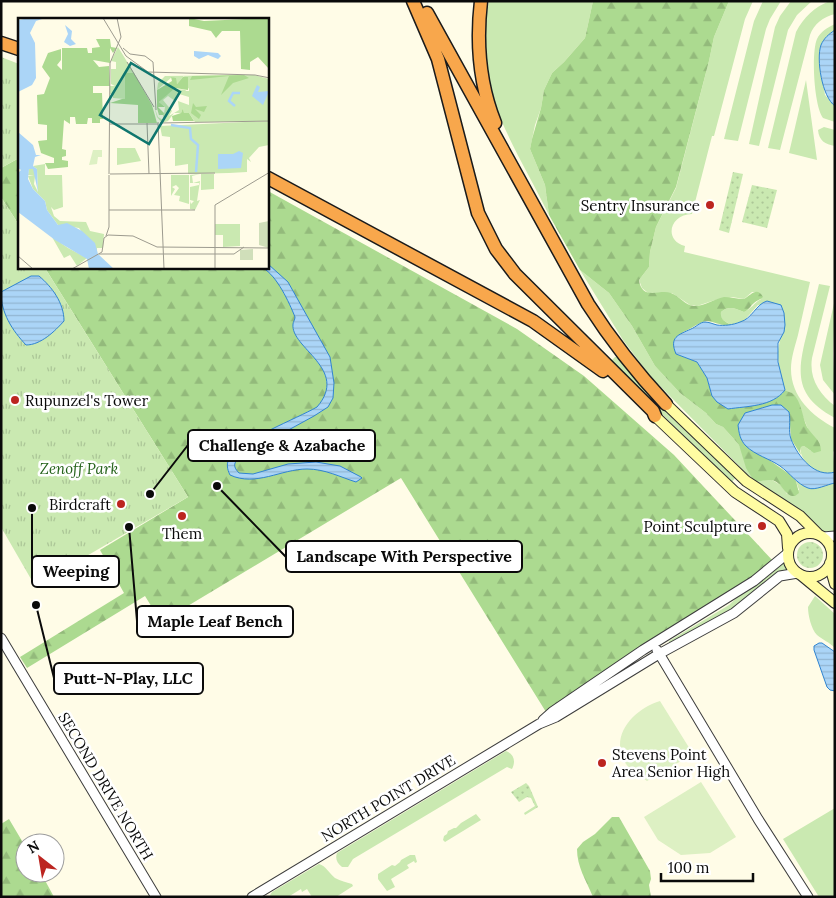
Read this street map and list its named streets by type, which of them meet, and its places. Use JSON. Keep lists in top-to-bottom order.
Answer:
{
  "streets": {
    "street": ["SECOND DRIVE NORTH", "NORTH POINT DRIVE"]
  },
  "parks": ["Zenoff Park"],
  "places": [
    "Sentry Insurance",
    "Rupunzel's Tower",
    "Landscape With Perspective",
    "Challenge & Azabache",
    "Birdcraft",
    "Weeping",
    "Them",
    "Point Sculpture",
    "Maple Leaf Bench",
    "Putt-N-Play, LLC",
    "Stevens Point Area Senior High"
  ],
  "scale_bar": "100 m",
  "north": "top left"
}
